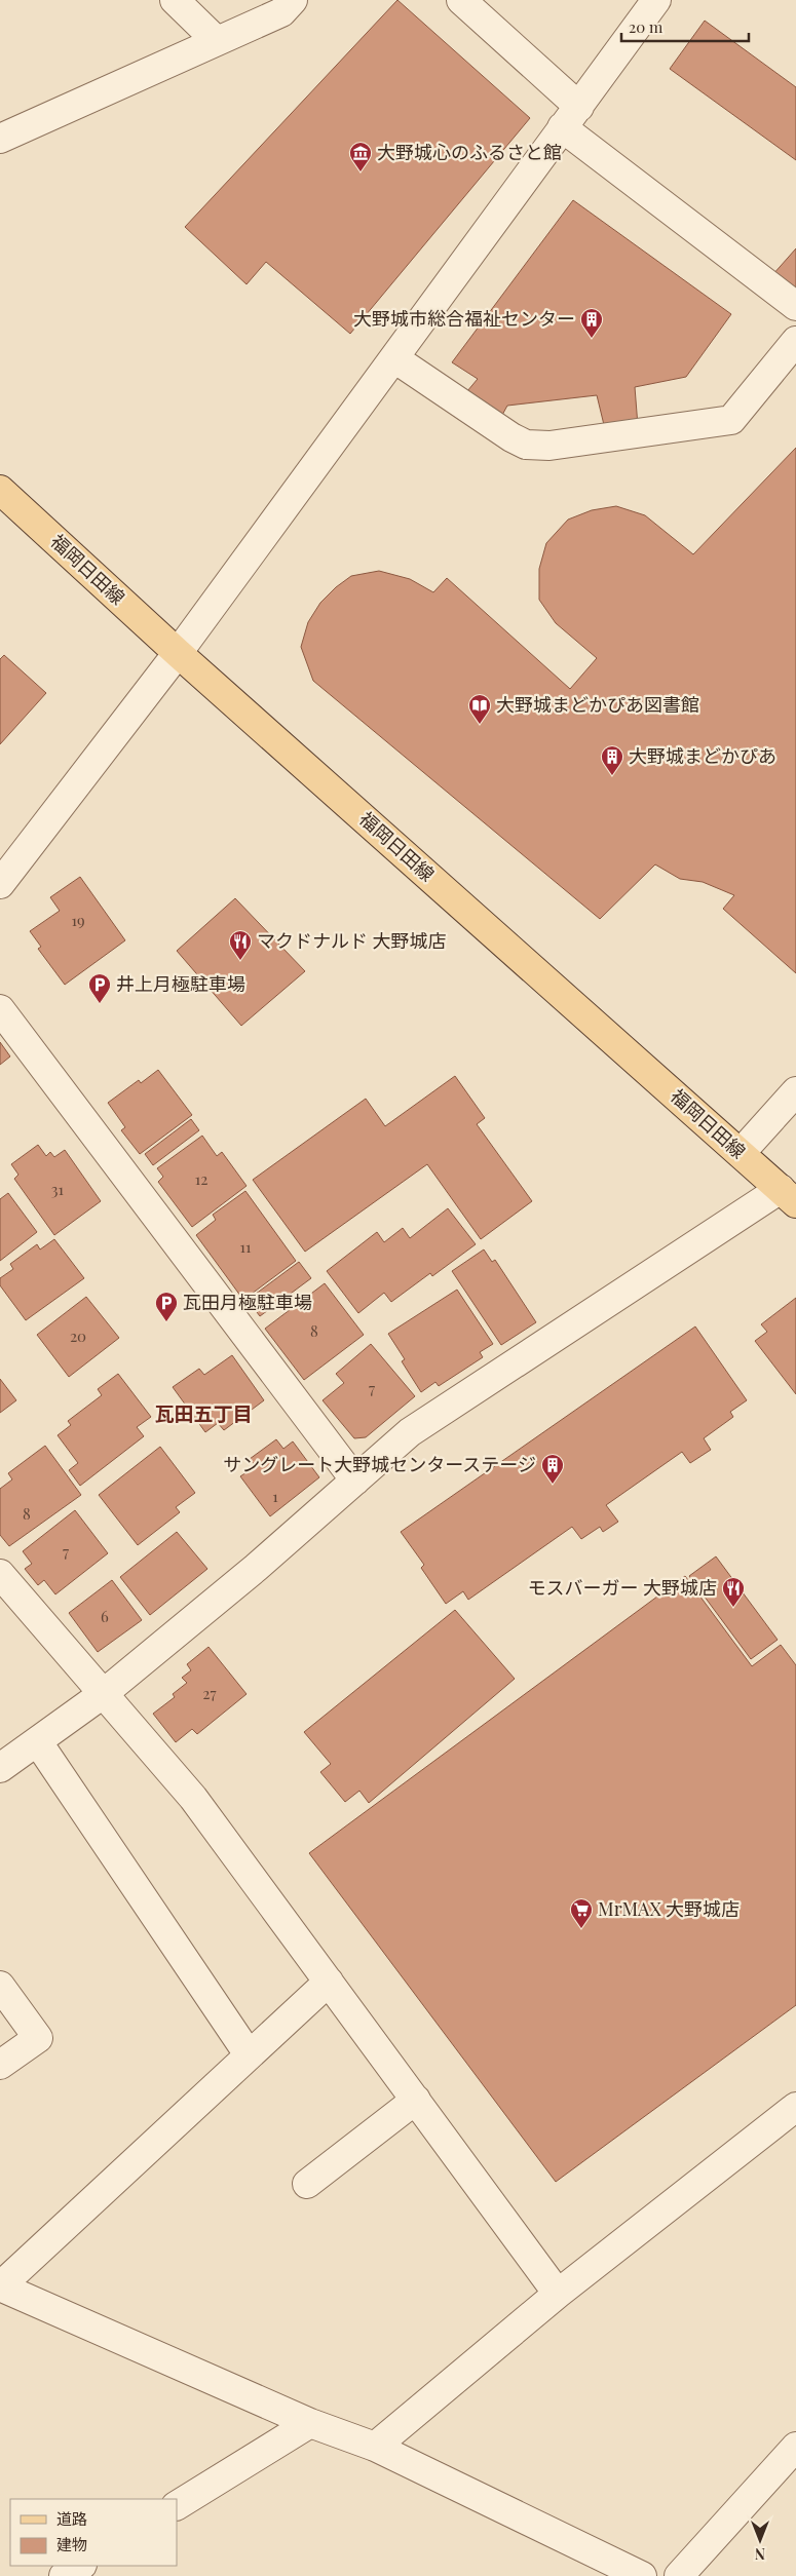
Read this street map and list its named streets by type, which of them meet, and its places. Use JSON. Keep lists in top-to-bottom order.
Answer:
{
  "streets": {
    "main road": ["福岡日田線"]
  },
  "districts": ["瓦田五丁目"],
  "places": {
    "museum": ["大野城心のふるさと館"],
    "building": ["大野城市総合福祉センター", "大野城まどかぴあ", "サングレート大野城センターステージ"],
    "library": ["大野城まどかぴあ図書館"],
    "restaurant": ["マクドナルド 大野城店", "モスバーガー 大野城店"],
    "parking": ["井上月極駐車場", "瓦田月極駐車場"],
    "supermarket": ["MrMAX 大野城店"]
  },
  "house_numbers": [
    "19",
    "12",
    "31",
    "11",
    "8",
    "20",
    "7",
    "1",
    "8",
    "7",
    "6",
    "27"
  ],
  "legend": ["道路", "建物"],
  "scale_bar": "20 m",
  "north": "bottom"
}
